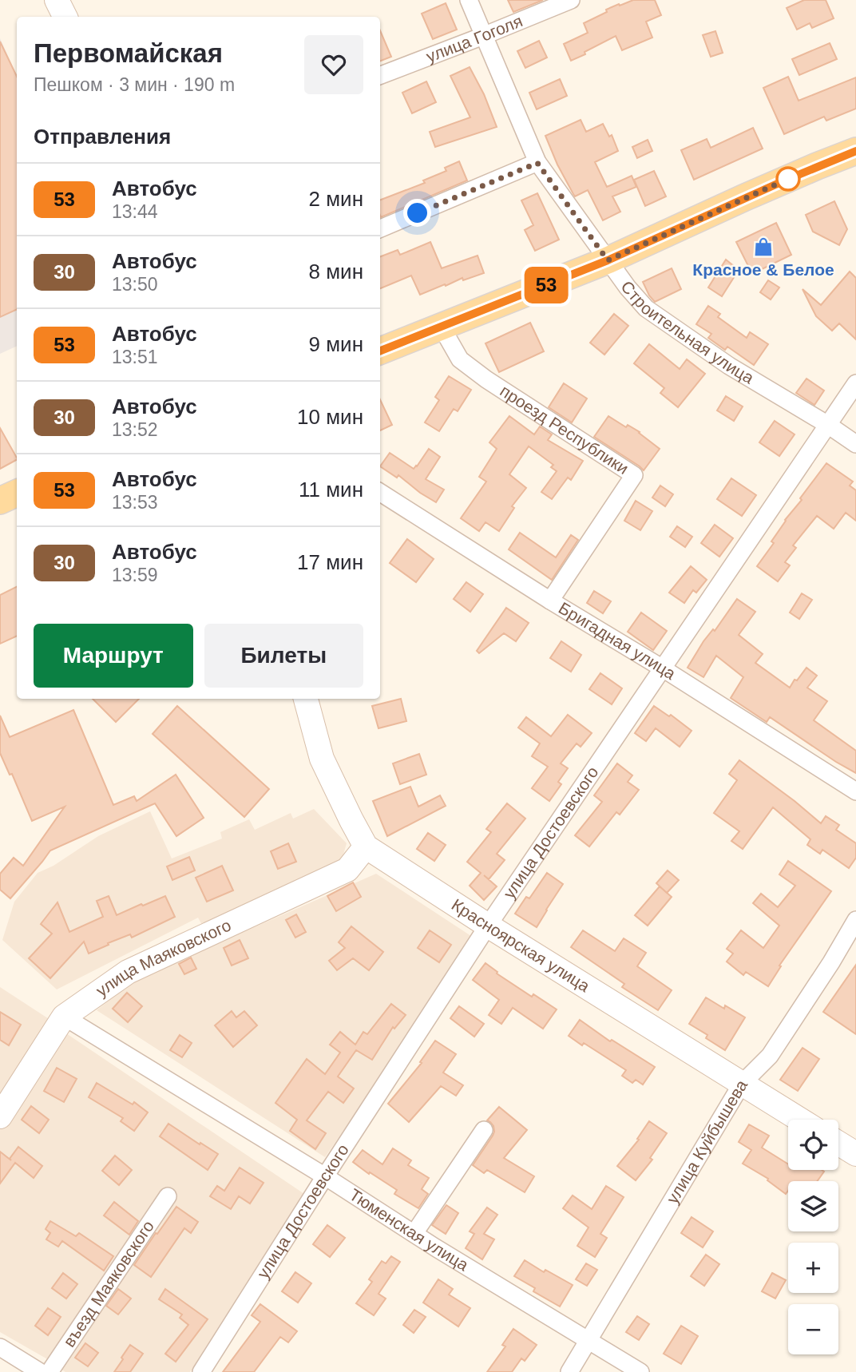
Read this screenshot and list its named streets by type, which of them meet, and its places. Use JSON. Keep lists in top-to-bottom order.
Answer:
{
  "streets": {
    "main road": ["Красноярская улица", "улица Маяковского"],
    "street": [
      "улица Гоголя",
      "Строительная улица",
      "проезд Республики",
      "Бригадная улица",
      "улица Достоевского",
      "улица Куйбышева",
      "Тюменская улица",
      "въезд Маяковского"
    ]
  },
  "crossings": [
    ["улица Гоголя", "Строительная улица"],
    ["Строительная улица", "улица Достоевского"],
    ["проезд Республики", "Бригадная улица"],
    ["Бригадная улица", "улица Достоевского"],
    ["улица Достоевского", "Красноярская улица"],
    ["улица Достоевского", "Тюменская улица"],
    ["Красноярская улица", "улица Маяковского"],
    ["Красноярская улица", "улица Куйбышева"],
    ["улица Маяковского", "Тюменская улица"],
    ["улица Куйбышева", "Тюменская улица"]
  ],
  "places": {
    "shop": ["Красное & Белое"]
  },
  "lines": ["bus line 53"],
  "page": {
    "on_map": "53",
    "heading": [
      ["Первомайская", "Пешком · 3 мин · 190 m"],
      "Отправления"
    ],
    "list": [
      {
        "mark": "53",
        "name": "Автобус",
        "note": "13:44",
        "value": "2 мин"
      },
      {
        "mark": "30",
        "name": "Автобус",
        "note": "13:50",
        "value": "8 мин"
      },
      {
        "mark": "53",
        "name": "Автобус",
        "note": "13:51",
        "value": "9 мин"
      },
      {
        "mark": "30",
        "name": "Автобус",
        "note": "13:52",
        "value": "10 мин"
      },
      {
        "mark": "53",
        "name": "Автобус",
        "note": "13:53",
        "value": "11 мин"
      },
      {
        "mark": "30",
        "name": "Автобус",
        "note": "13:59",
        "value": "17 мин"
      }
    ],
    "buttons": ["Маршрут", "Билеты"],
    "map_buttons": ["+", "−"]
  }
}
